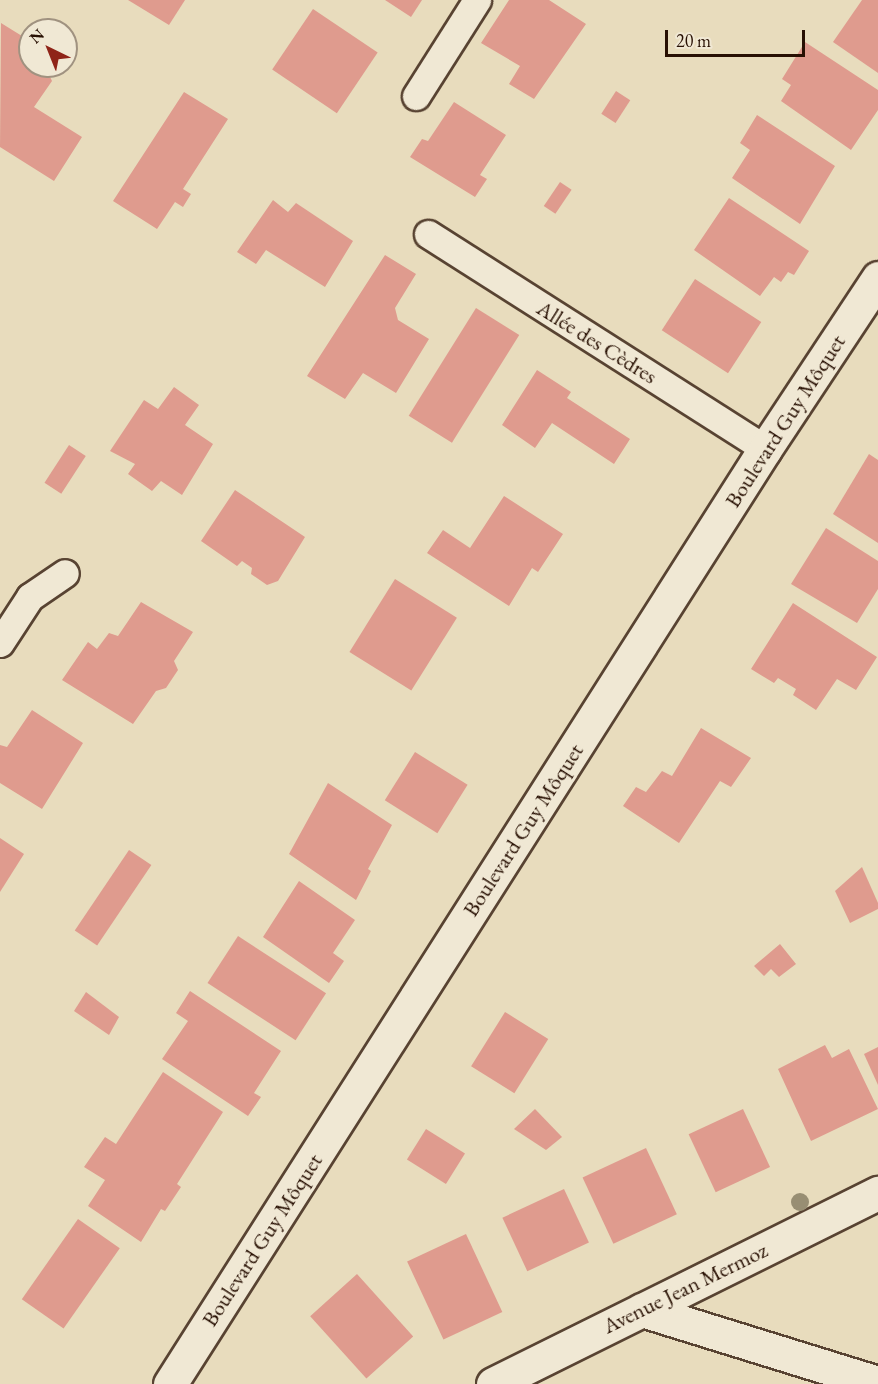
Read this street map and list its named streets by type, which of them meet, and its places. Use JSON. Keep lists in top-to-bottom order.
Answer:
{
  "streets": {
    "street": ["Boulevard Guy Môquet", "Avenue Jean Mermoz"],
    "lane": ["Allée des Cèdres"]
  },
  "crossings": [
    ["Allée des Cèdres", "Boulevard Guy Môquet"]
  ],
  "scale_bar": "20 m",
  "north": "top left"
}
